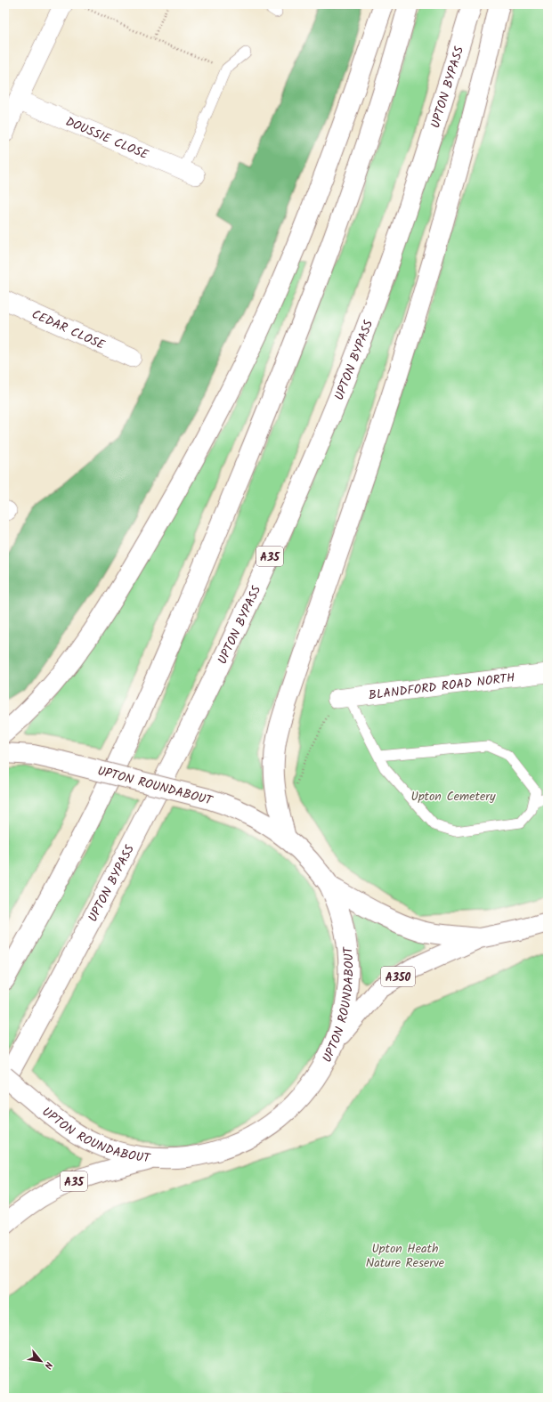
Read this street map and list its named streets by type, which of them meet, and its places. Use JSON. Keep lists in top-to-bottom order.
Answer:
{
  "streets": {
    "highway": [
      "UPTON BYPASS",
      "A35",
      "UPTON ROUNDABOUT",
      "A350"
    ],
    "street": ["DOUSSIE CLOSE", "CEDAR CLOSE", "BLANDFORD ROAD NORTH"]
  },
  "crossings": [
    ["A35", "UPTON ROUNDABOUT"],
    ["UPTON ROUNDABOUT", "A350"]
  ],
  "parks": ["Upton Cemetery", "Upton Heath Nature Reserve"],
  "north": "bottom right"
}
